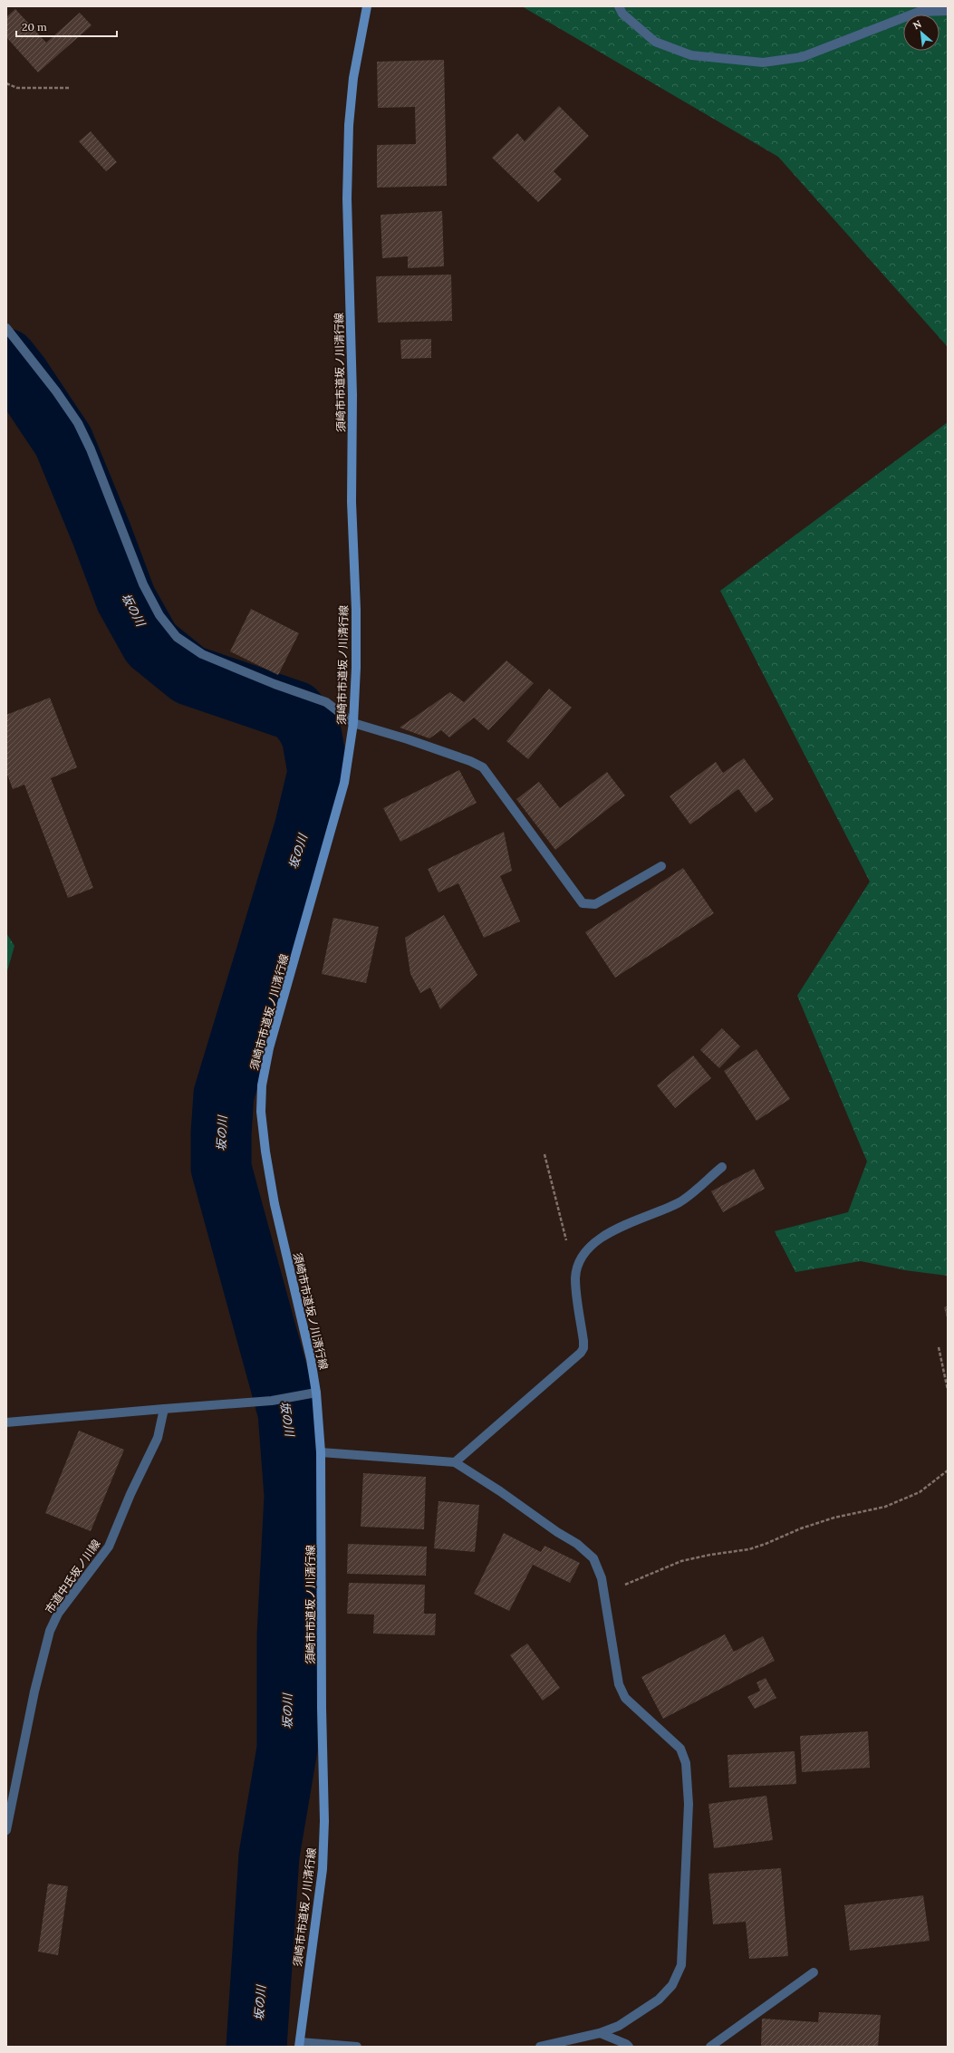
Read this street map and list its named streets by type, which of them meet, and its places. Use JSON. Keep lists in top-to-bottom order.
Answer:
{
  "streets": {
    "street": ["須崎市市道坂ノ川清行線", "市道中氏坂ノ川線"]
  },
  "water": ["坂の川"],
  "scale_bar": "20 m",
  "north": "top left"
}
